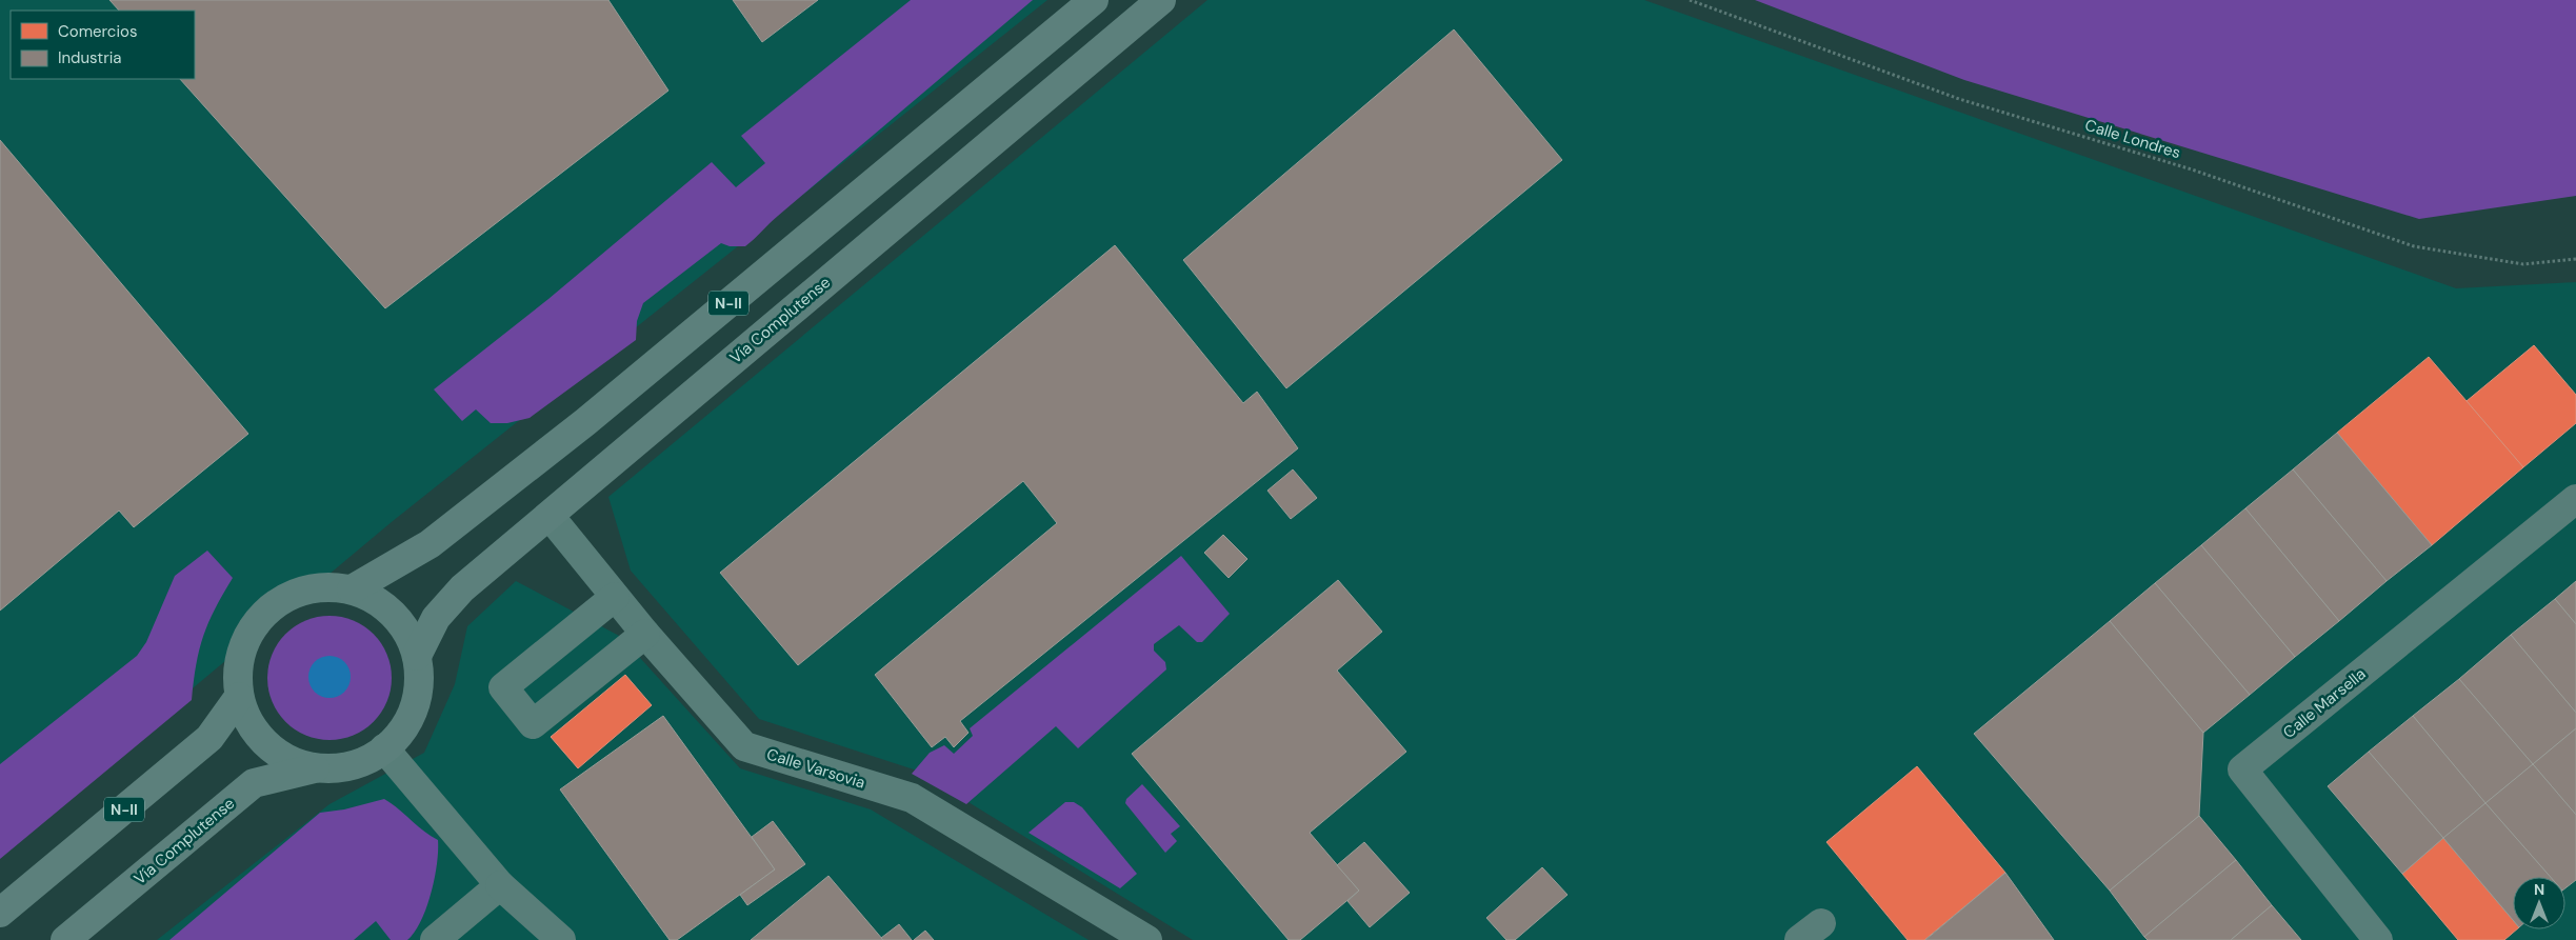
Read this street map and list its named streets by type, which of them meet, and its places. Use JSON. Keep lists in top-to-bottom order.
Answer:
{
  "streets": {
    "main road": ["N-II", "Vía Complutense"],
    "street": ["Calle Marsella", "Calle Varsovia"],
    "path": ["Calle Londres"]
  },
  "crossings": [
    ["N-II", "Vía Complutense"],
    ["Vía Complutense", "Calle Varsovia"]
  ],
  "legend": ["Comercios", "Industria"],
  "north": "top"
}
